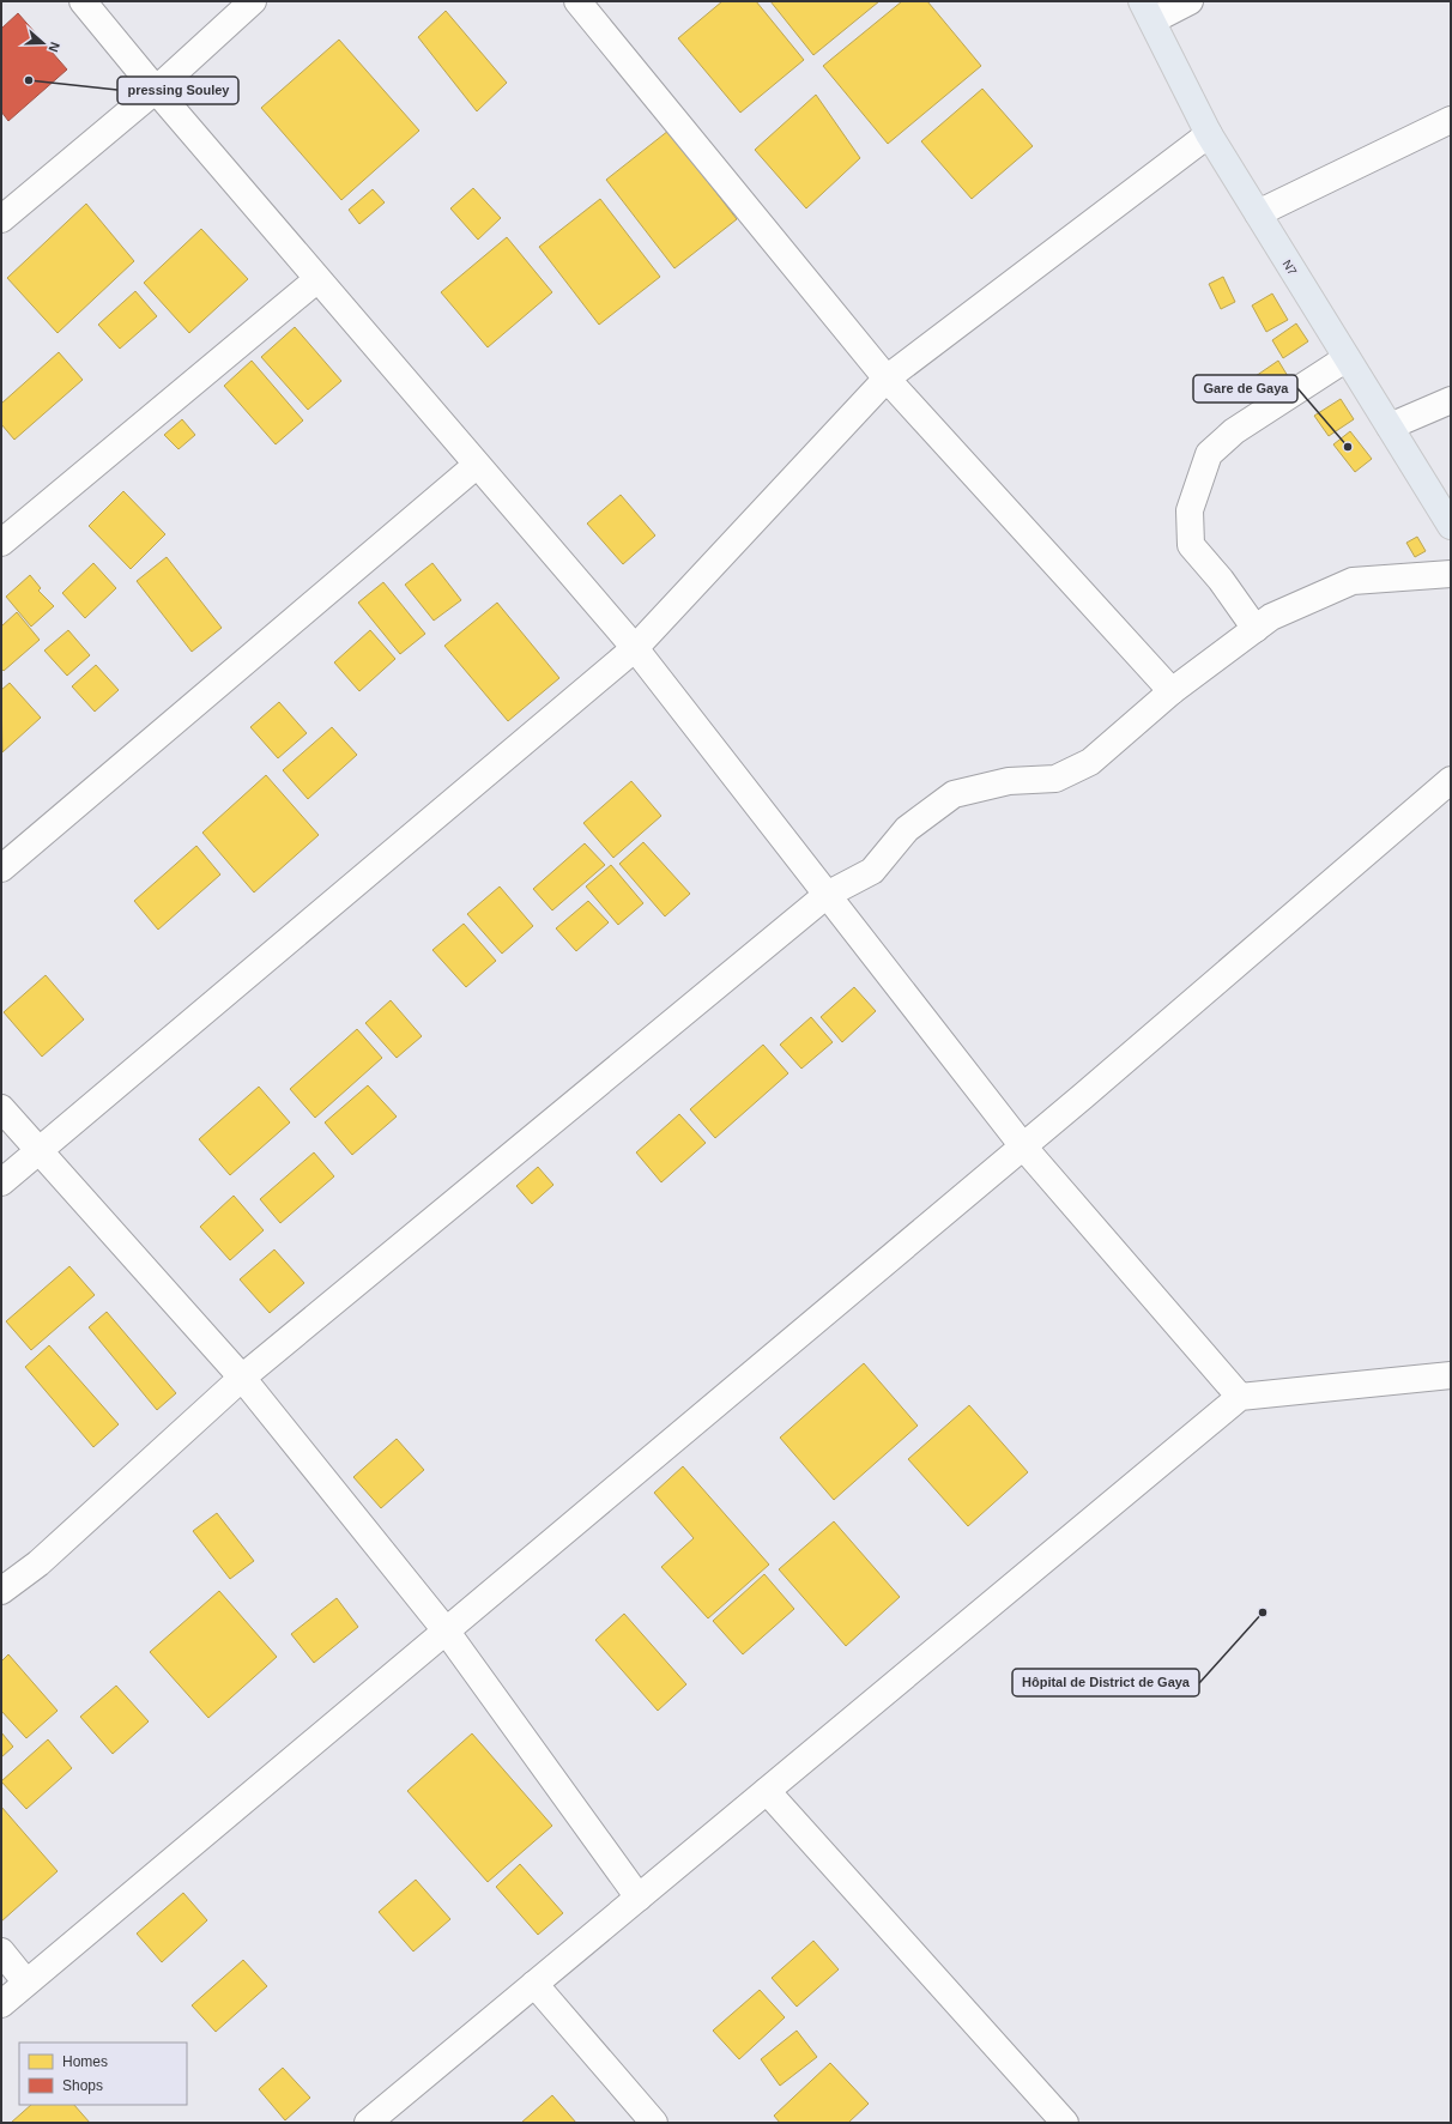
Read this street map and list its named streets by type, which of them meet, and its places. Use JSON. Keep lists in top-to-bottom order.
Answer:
{
  "streets": {
    "main road": ["N7"]
  },
  "places": ["pressing Souley", "Gare de Gaya", "Hôpital de District de Gaya"],
  "legend": ["Homes", "Shops"],
  "north": "right"
}
